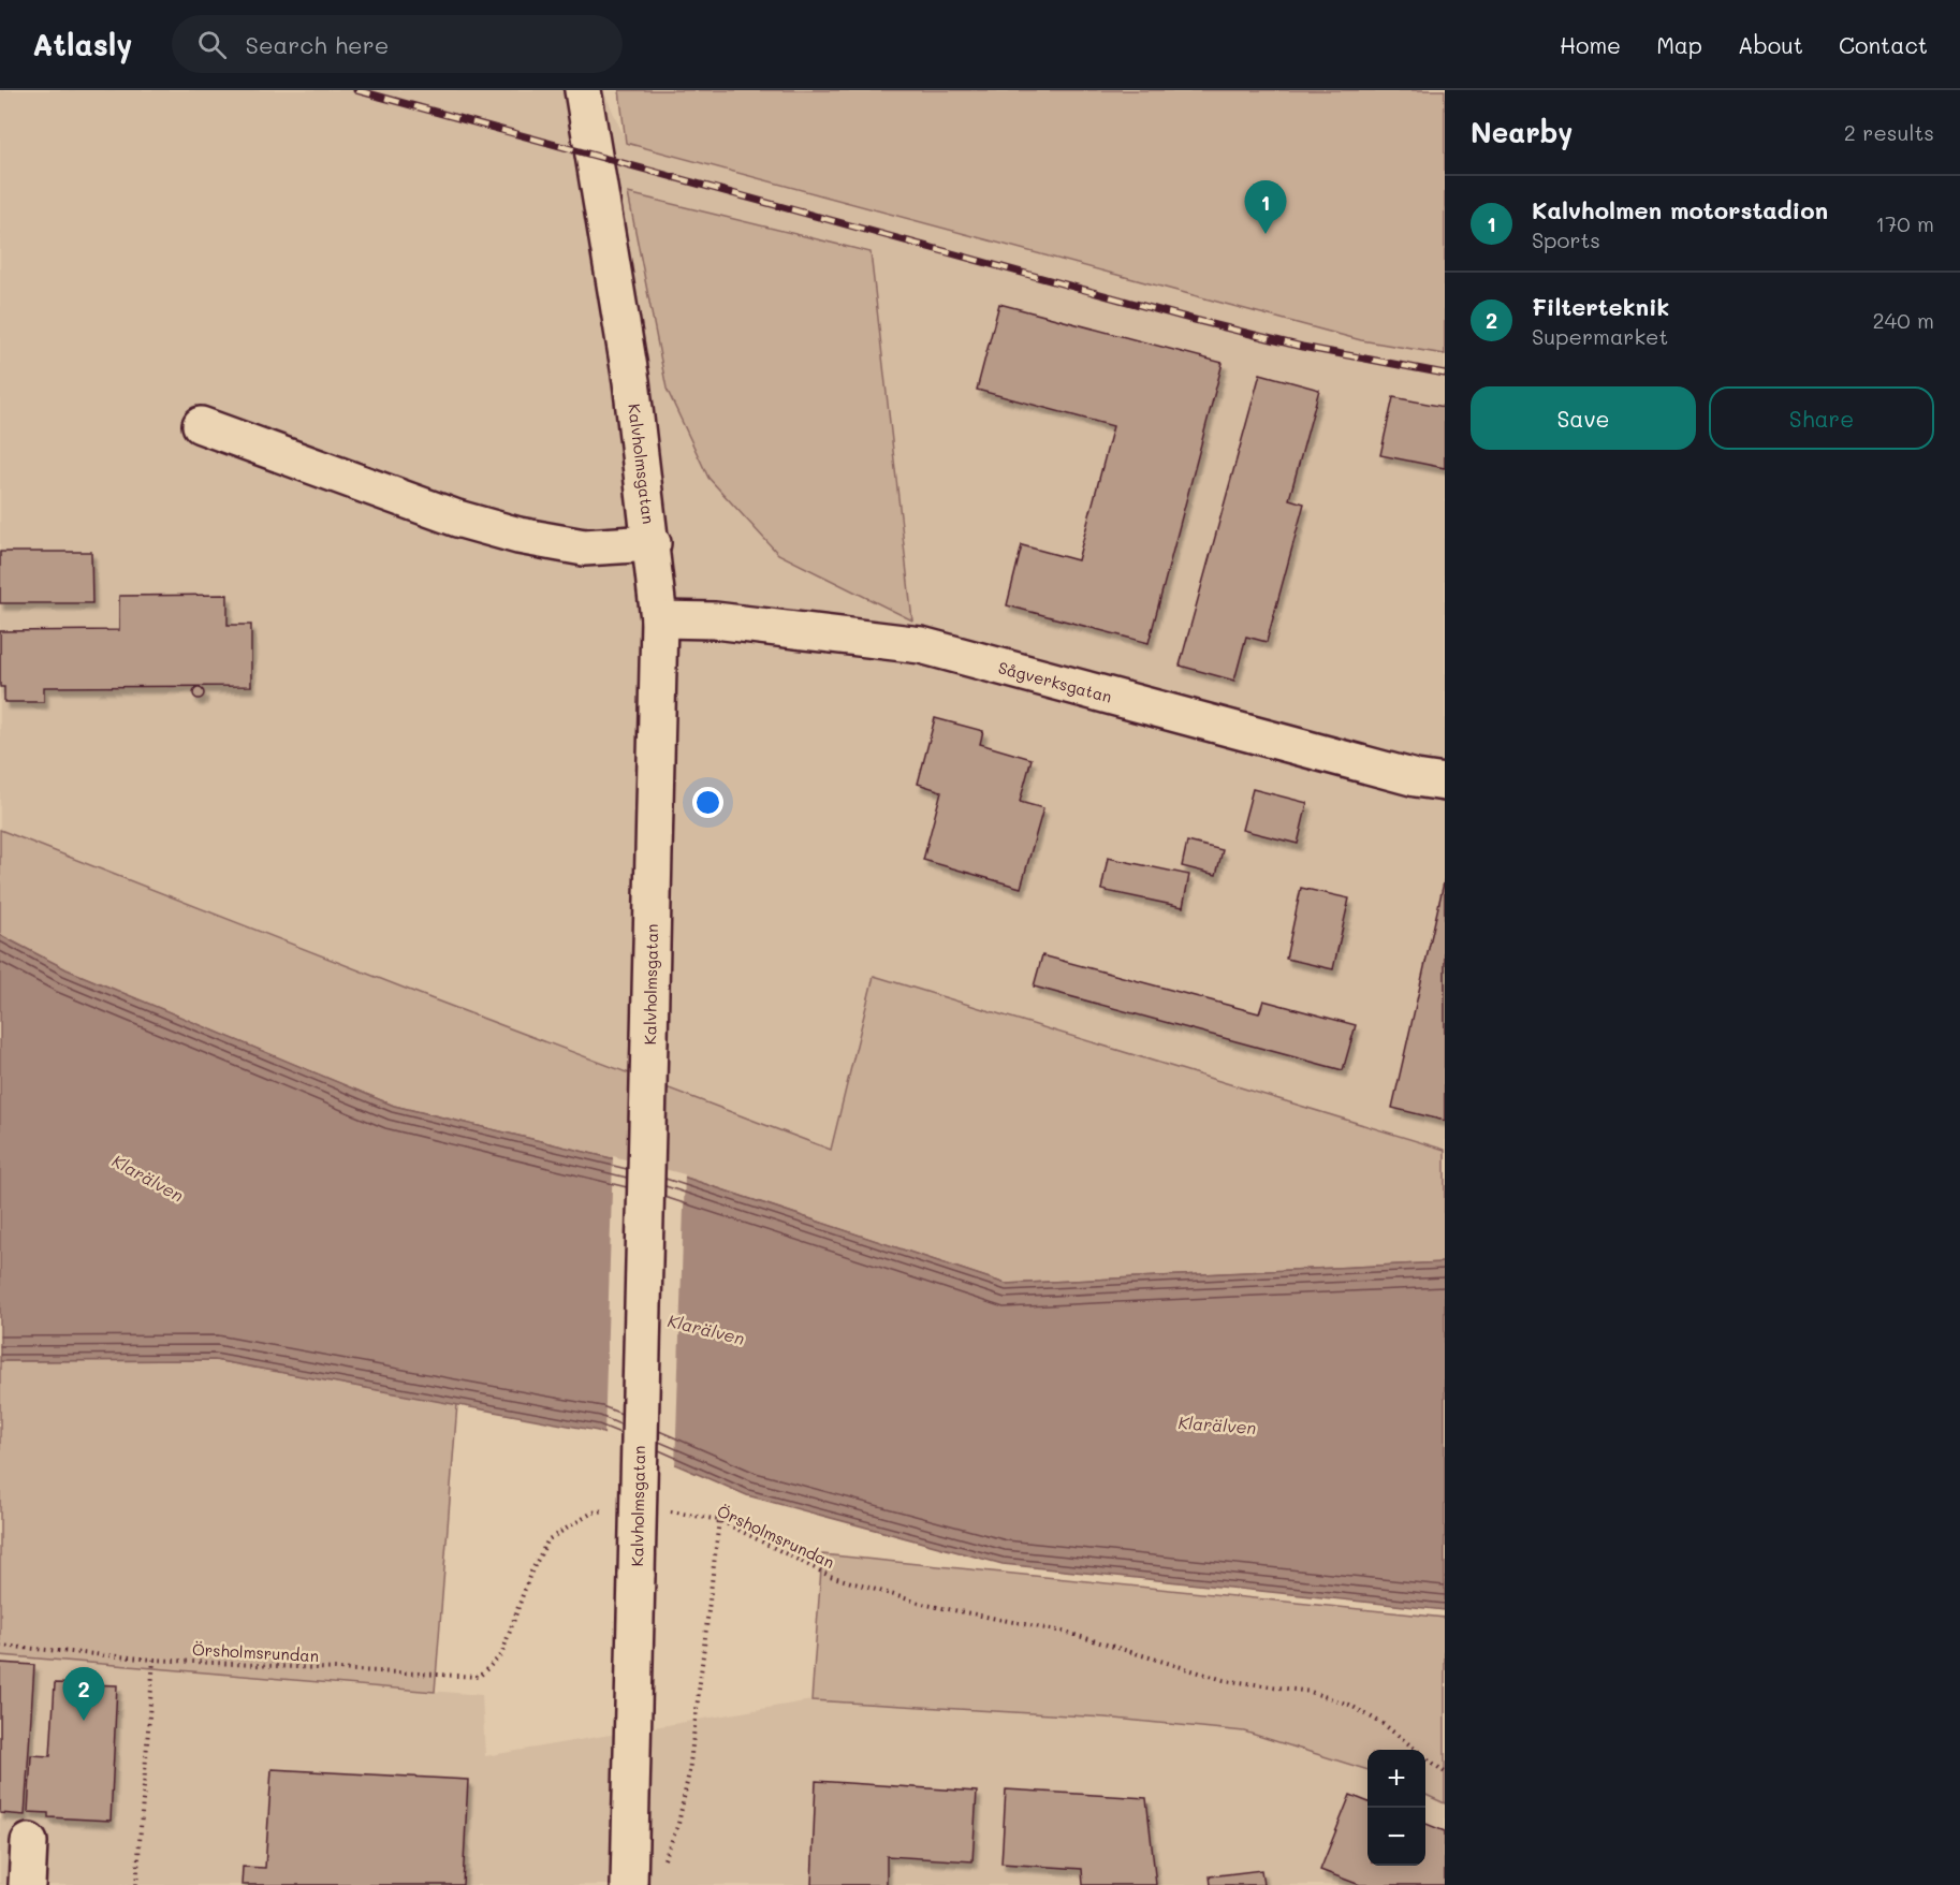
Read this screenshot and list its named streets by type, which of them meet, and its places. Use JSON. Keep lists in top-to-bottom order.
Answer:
{
  "streets": {
    "street": ["Kalvholmsgatan", "Sågverksgatan"],
    "path": ["Örsholmsrundan"]
  },
  "crossings": [
    ["Kalvholmsgatan", "Sågverksgatan"]
  ],
  "water": ["Klarälven"],
  "page": {
    "header": "Atlasly",
    "search": "Search here",
    "nav": [
      "Home",
      "Map",
      "About",
      "Contact"
    ],
    "heading": ["Nearby", "2 results"],
    "list": [
      {
        "mark": "1",
        "name": "Kalvholmen motorstadion",
        "note": "Sports",
        "value": "170 m"
      },
      {
        "mark": "2",
        "name": "Filterteknik",
        "note": "Supermarket",
        "value": "240 m"
      }
    ],
    "pins": ["1", "2"],
    "buttons": ["Save", "Share"],
    "map_buttons": ["+", "−"]
  }
}
